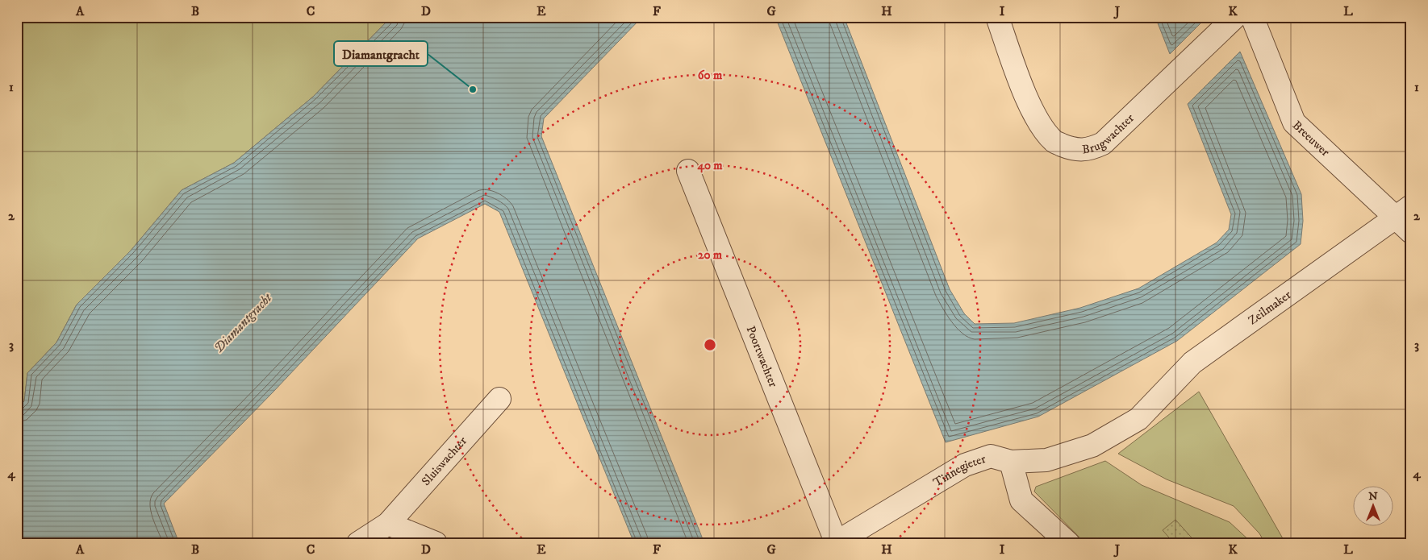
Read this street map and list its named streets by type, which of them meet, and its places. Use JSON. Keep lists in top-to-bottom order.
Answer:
{
  "streets": {
    "street": [
      "Brugwachter",
      "Breeuwer",
      "Zeilmaker",
      "Poortwachter",
      "Sluiswachter",
      "Tinnegieter"
    ]
  },
  "crossings": [
    ["Breeuwer", "Zeilmaker"],
    ["Zeilmaker", "Tinnegieter"],
    ["Poortwachter", "Tinnegieter"]
  ],
  "water": ["Diamantgracht"],
  "places": ["Diamantgracht"],
  "north": "top",
  "grid": {
    "columns": [
      "A",
      "B",
      "C",
      "D",
      "E",
      "F",
      "G",
      "H",
      "I",
      "J",
      "K",
      "L"
    ],
    "rows": [
      "1",
      "2",
      "3",
      "4"
    ]
  },
  "rings": ["60 m", "40 m", "20 m"]
}
